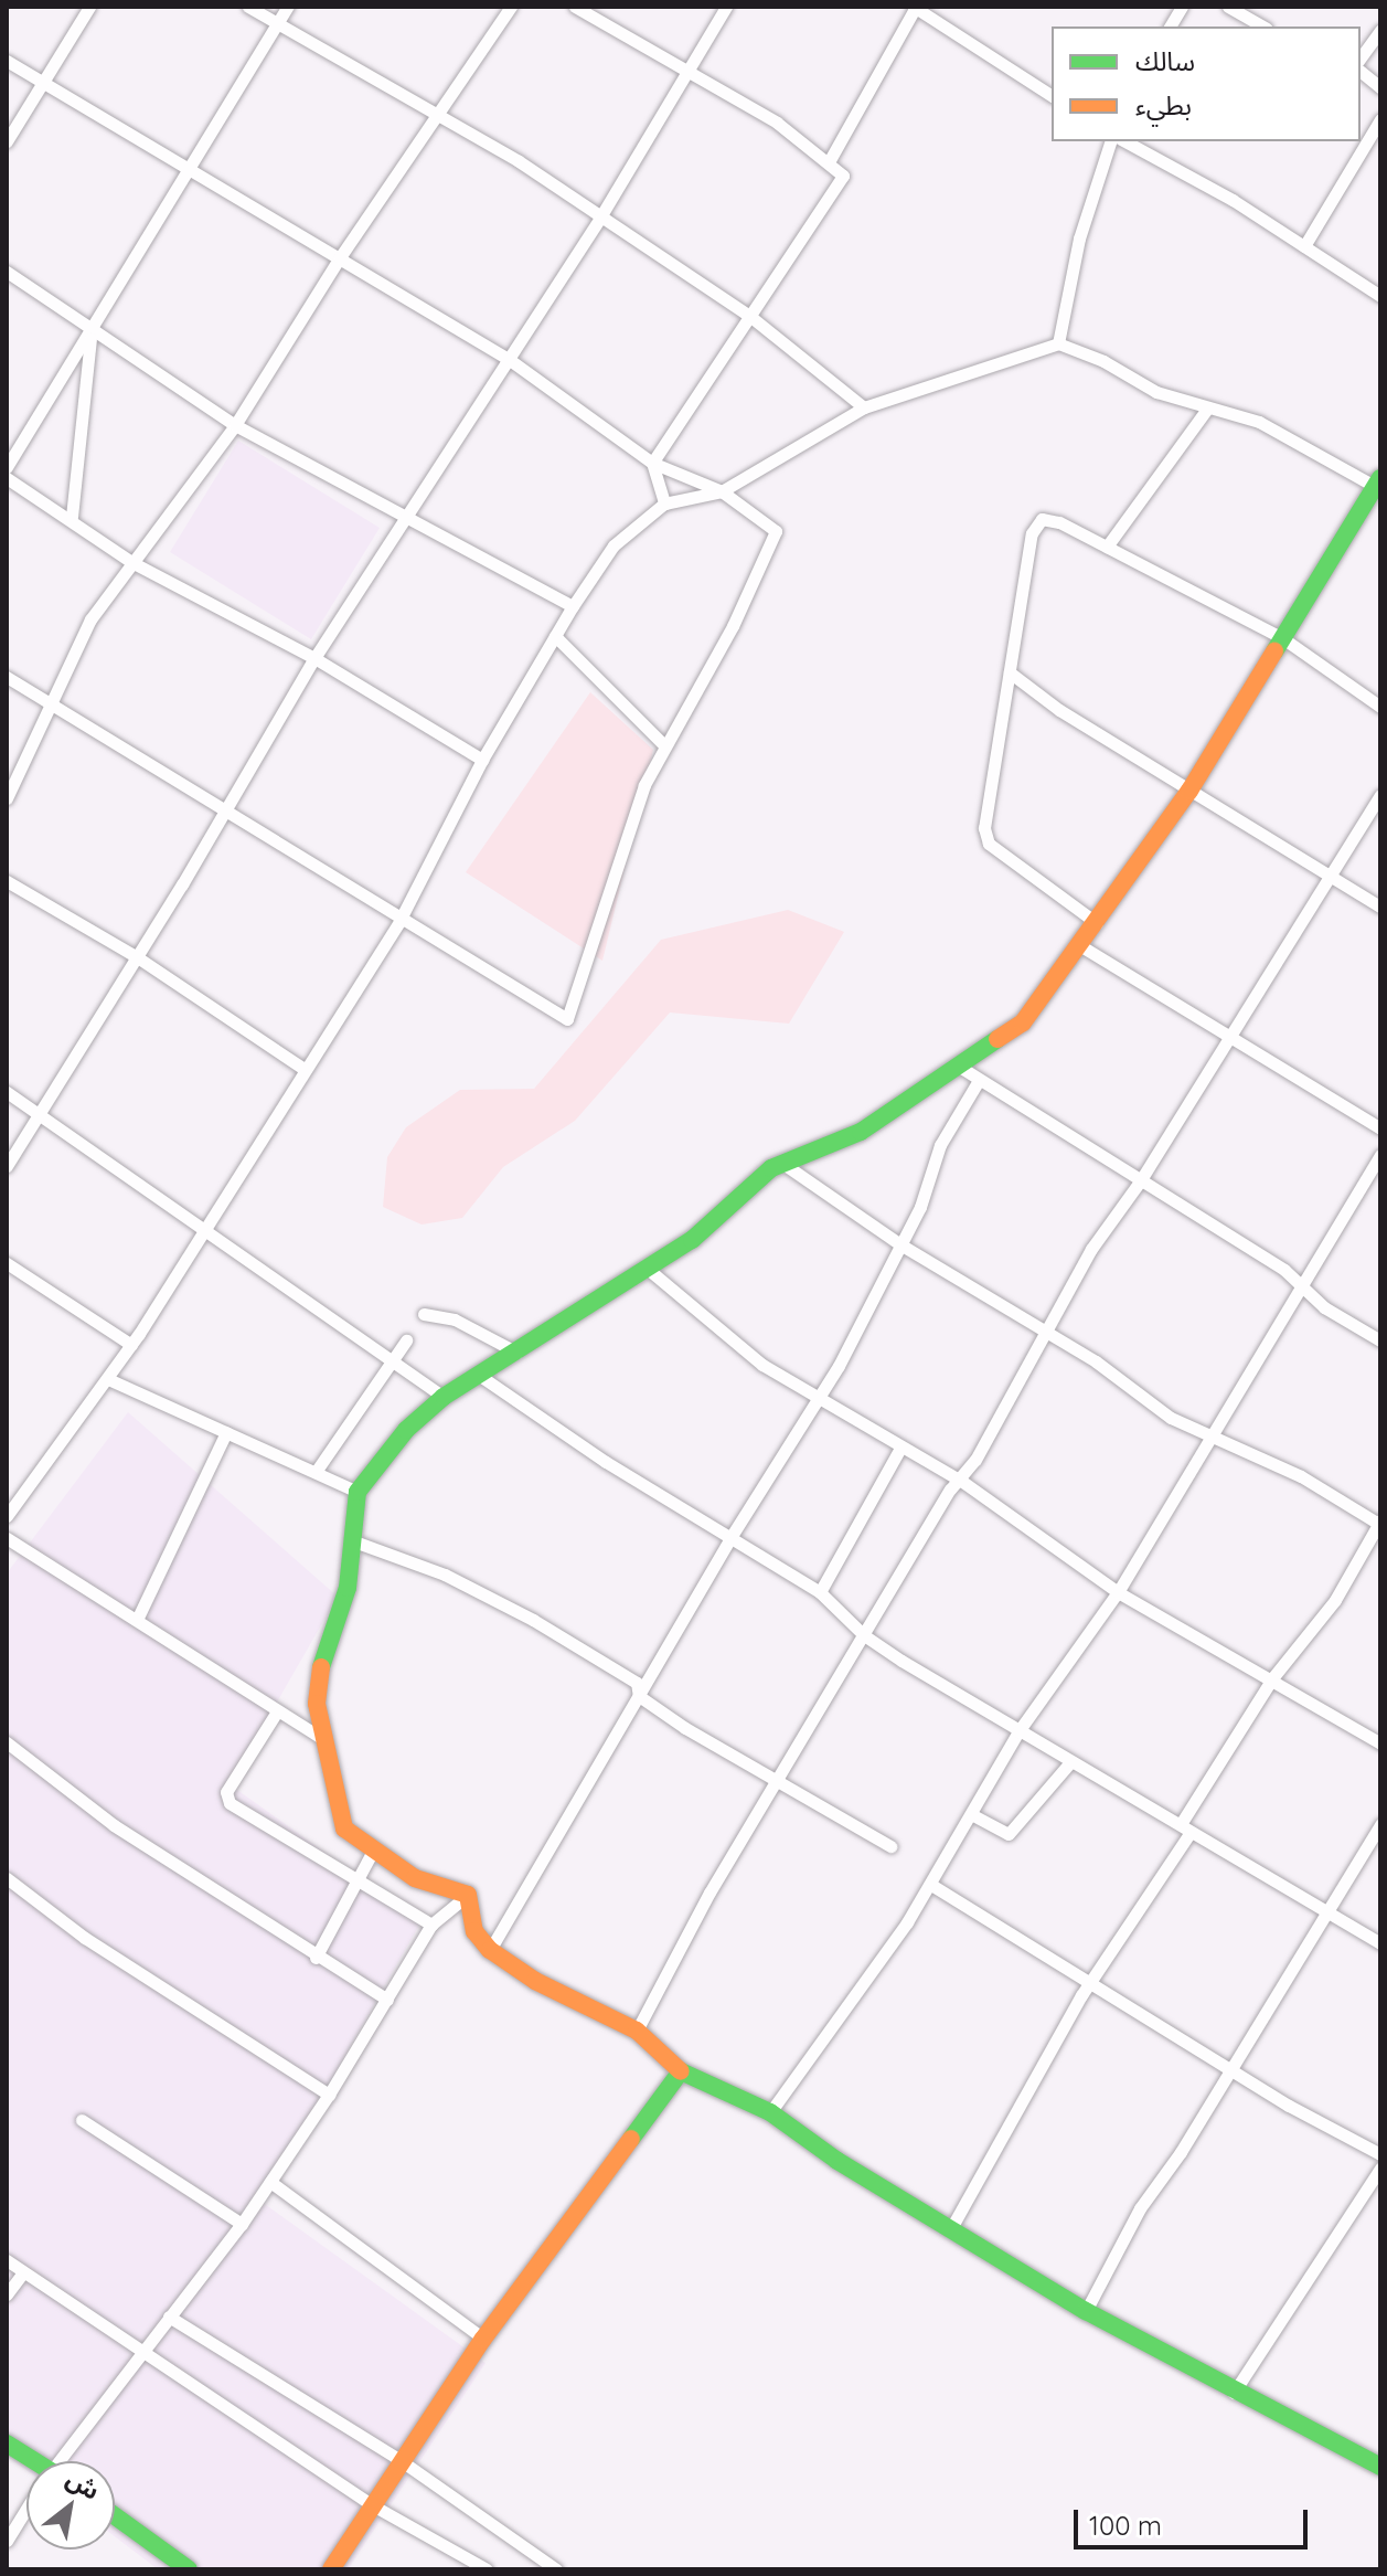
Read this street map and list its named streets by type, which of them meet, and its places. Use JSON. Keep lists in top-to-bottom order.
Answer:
{
  "legend": ["سالك", "بطيء"],
  "scale_bar": "100 m",
  "north": "top right"
}
